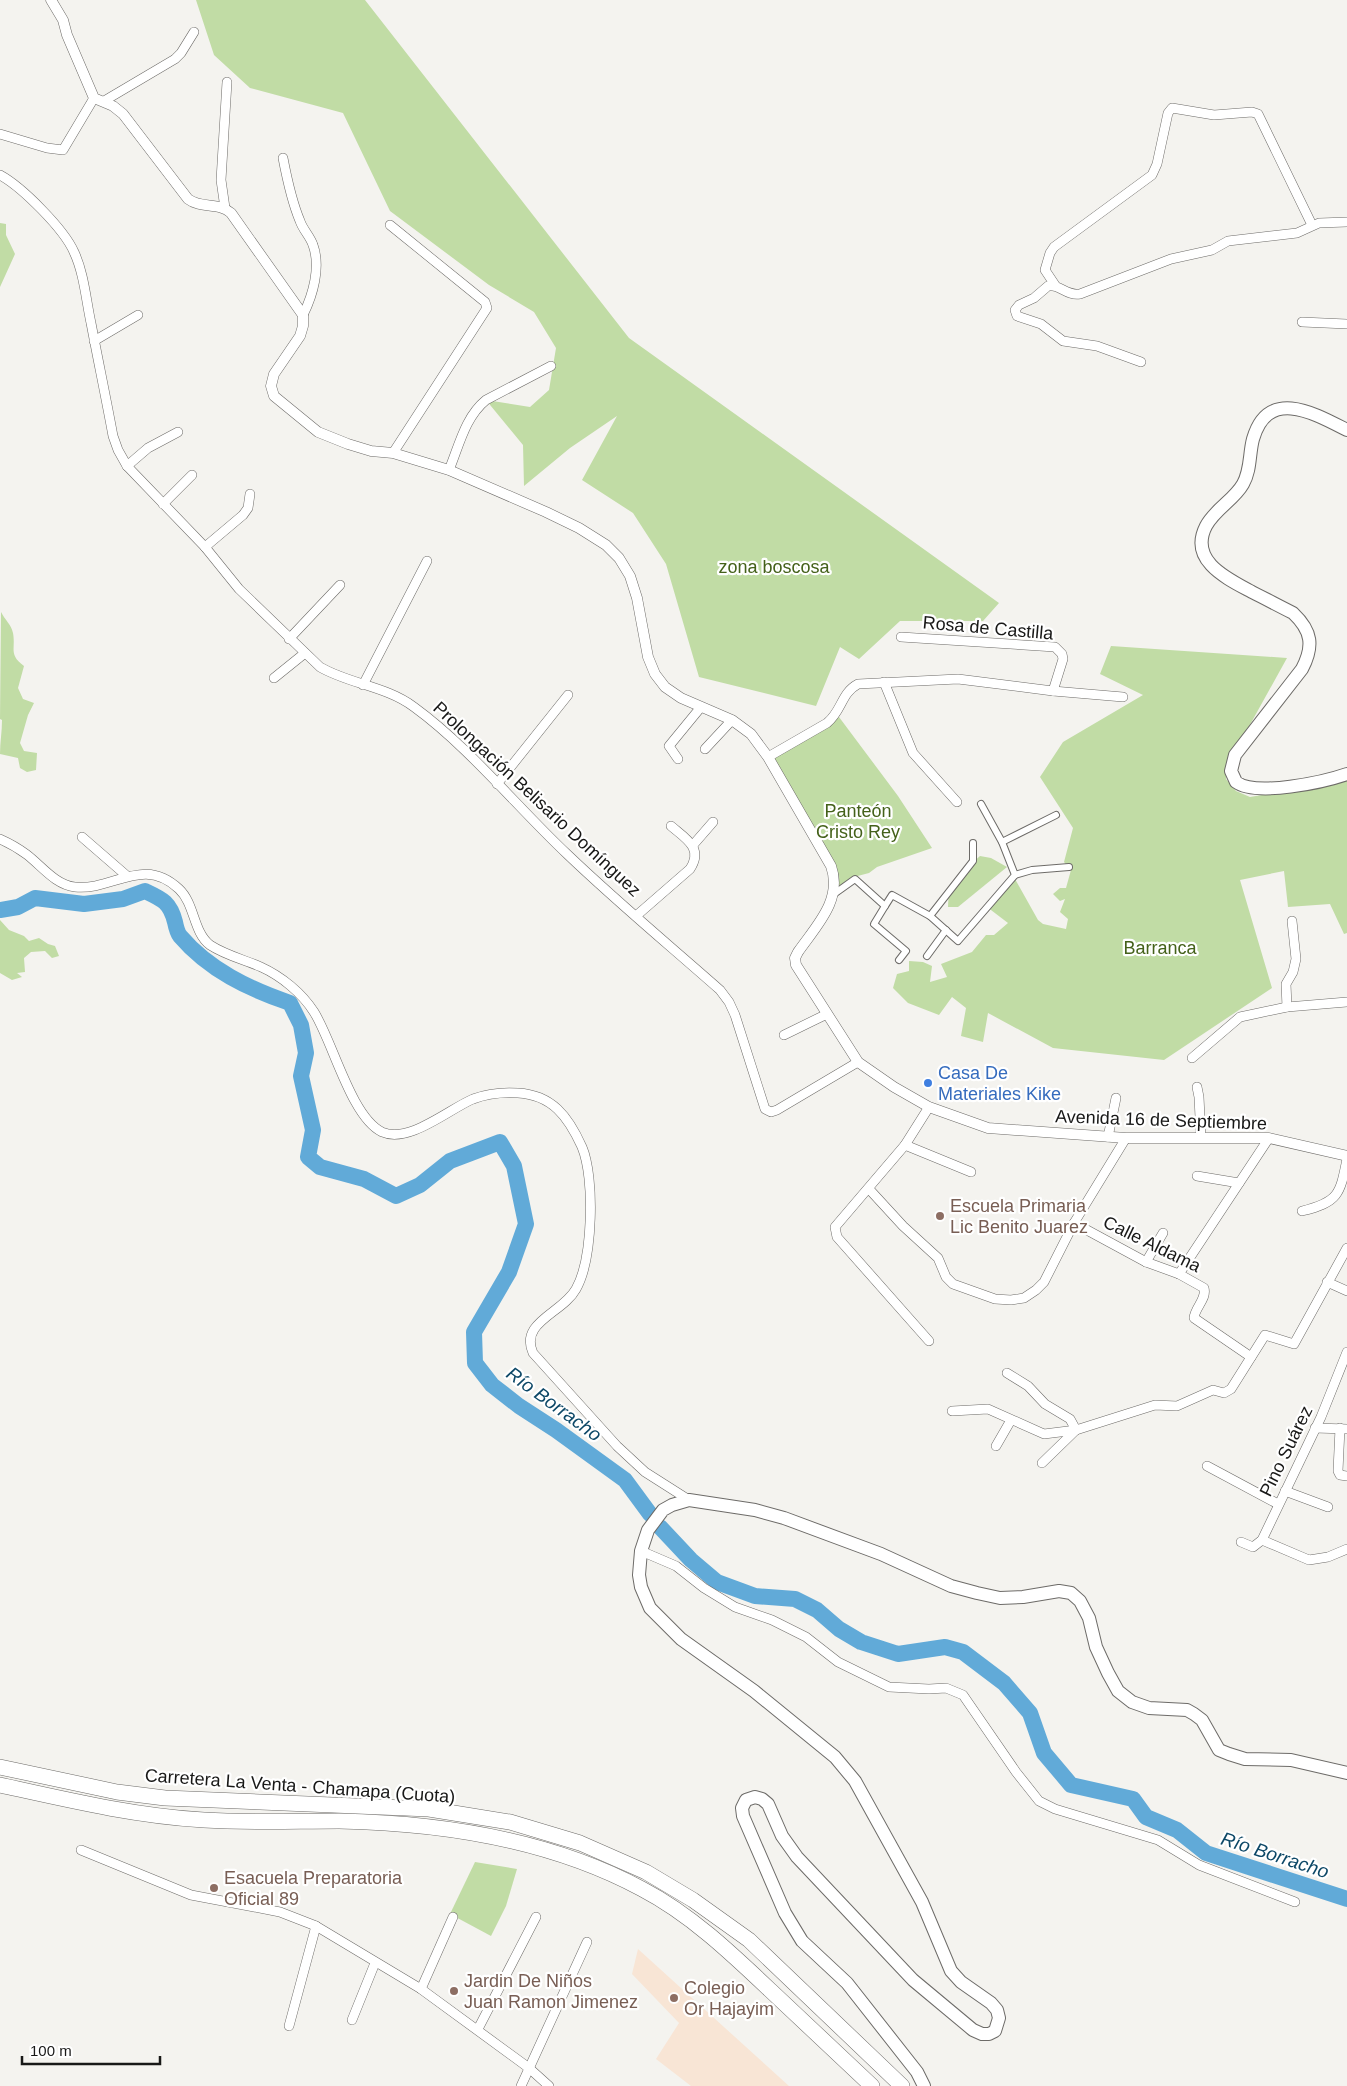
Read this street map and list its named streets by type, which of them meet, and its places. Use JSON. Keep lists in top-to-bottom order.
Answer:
{
  "streets": {
    "highway": ["Carretera La Venta - Chamapa (Cuota)"],
    "street": [
      "Rosa de Castilla",
      "Prolongación Belisario Domínguez",
      "Avenida 16 de Septiembre",
      "Calle Aldama",
      "Pino Suárez"
    ]
  },
  "crossings": [
    ["Prolongación Belisario Domínguez", "Avenida 16 de Septiembre"]
  ],
  "water": ["Río Borracho"],
  "parks": ["zona boscosa", "Panteón Cristo Rey", "Barranca"],
  "places": [
    "Casa De Materiales Kike",
    "Escuela Primaria Lic Benito Juarez",
    "Esacuela Preparatoria Oficial 89",
    "Jardin De Niños Juan Ramon Jimenez",
    "Colegio Or Hajayim"
  ],
  "scale_bar": "100 m"
}
